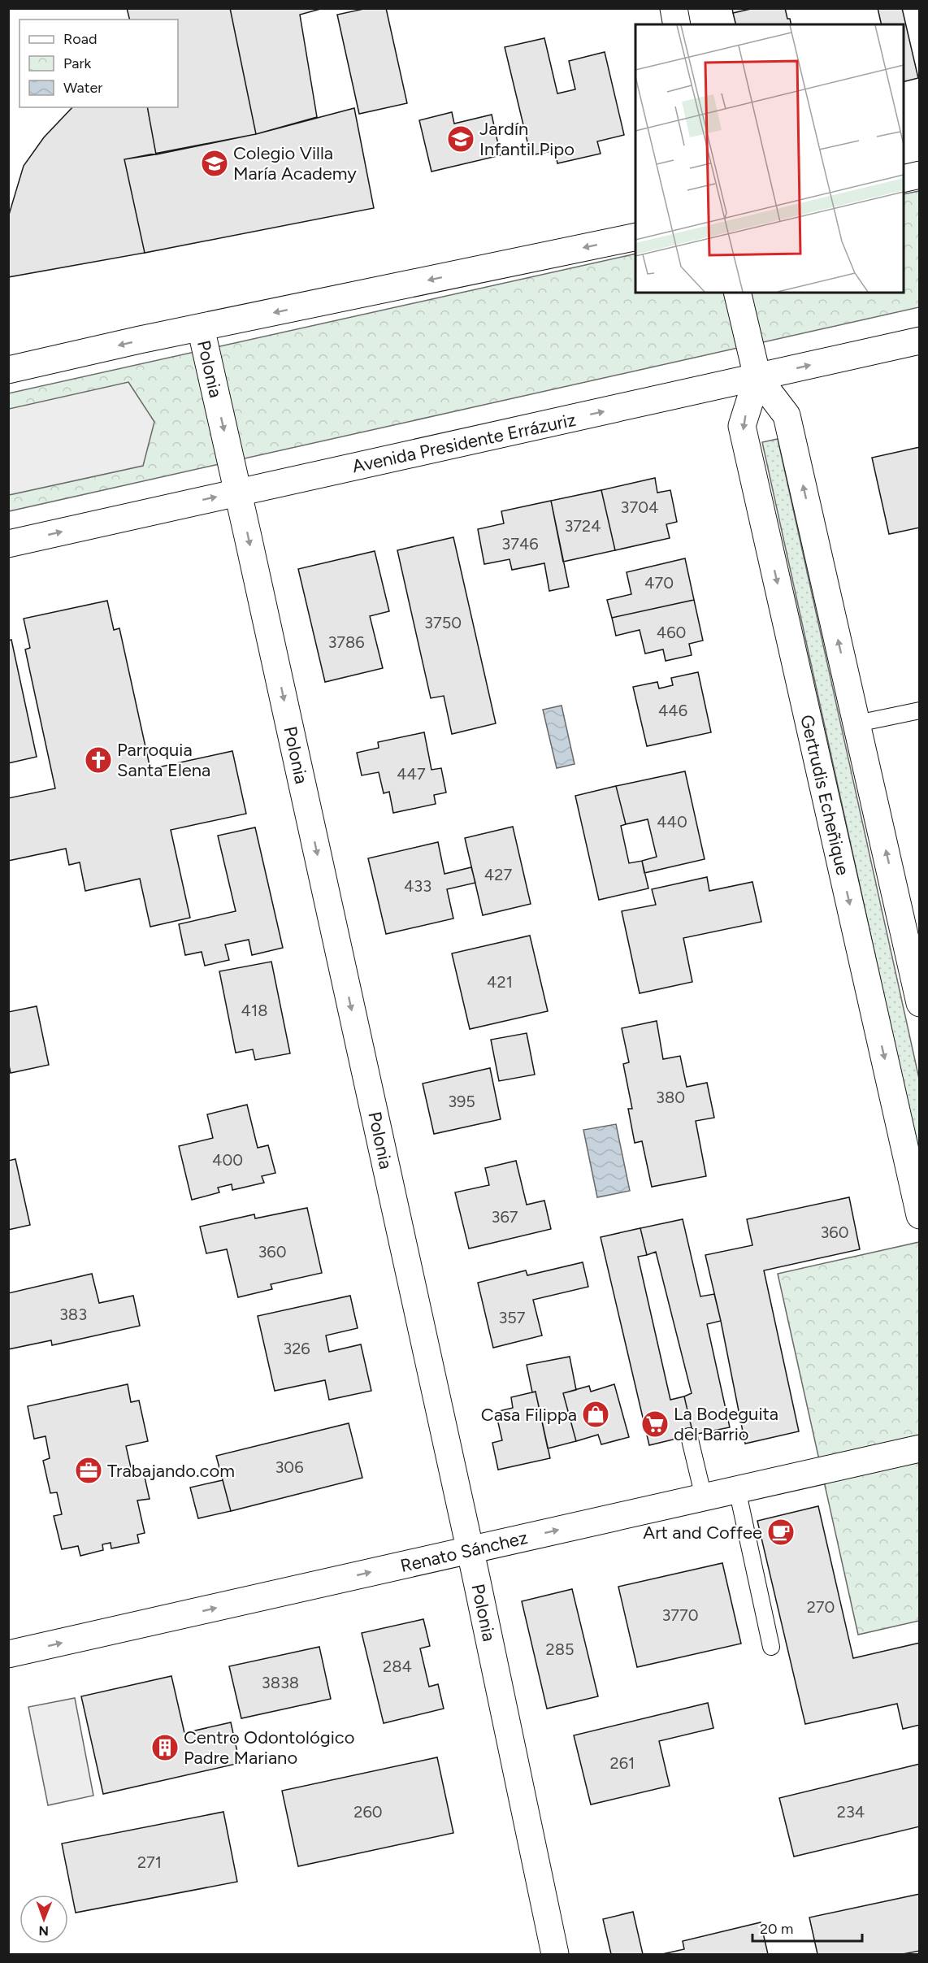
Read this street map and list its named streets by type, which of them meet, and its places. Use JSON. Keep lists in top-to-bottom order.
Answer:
{
  "streets": {
    "street": [
      "Polonia",
      "Avenida Presidente Errázuriz",
      "Gertrudis Echeñique",
      "Renato Sánchez"
    ]
  },
  "crossings": [
    ["Polonia", "Avenida Presidente Errázuriz"],
    ["Polonia", "Renato Sánchez"],
    ["Avenida Presidente Errázuriz", "Gertrudis Echeñique"]
  ],
  "one_way": ["Polonia", "Renato Sánchez"],
  "places": {
    "school or university": ["Jardín Infantil Pipo", "Colegio Villa María Academy"],
    "church": ["Parroquia Santa Elena"],
    "shop": ["Casa Filippa"],
    "supermarket": ["La Bodeguita del Barrio"],
    "office": ["Trabajando.com"],
    "cafe": ["Art and Coffee"],
    "building": ["Centro Odontológico Padre Mariano"]
  },
  "house_numbers": [
    "3704",
    "3724",
    "3746",
    "470",
    "3750",
    "460",
    "3786",
    "446",
    "447",
    "440",
    "427",
    "433",
    "421",
    "418",
    "380",
    "395",
    "400",
    "367",
    "360",
    "360",
    "383",
    "357",
    "326",
    "306",
    "270",
    "3770",
    "285",
    "284",
    "3838",
    "261",
    "260",
    "234",
    "271"
  ],
  "legend": ["Road", "Park", "Water"],
  "scale_bar": "20 m",
  "north": "bottom"
}
